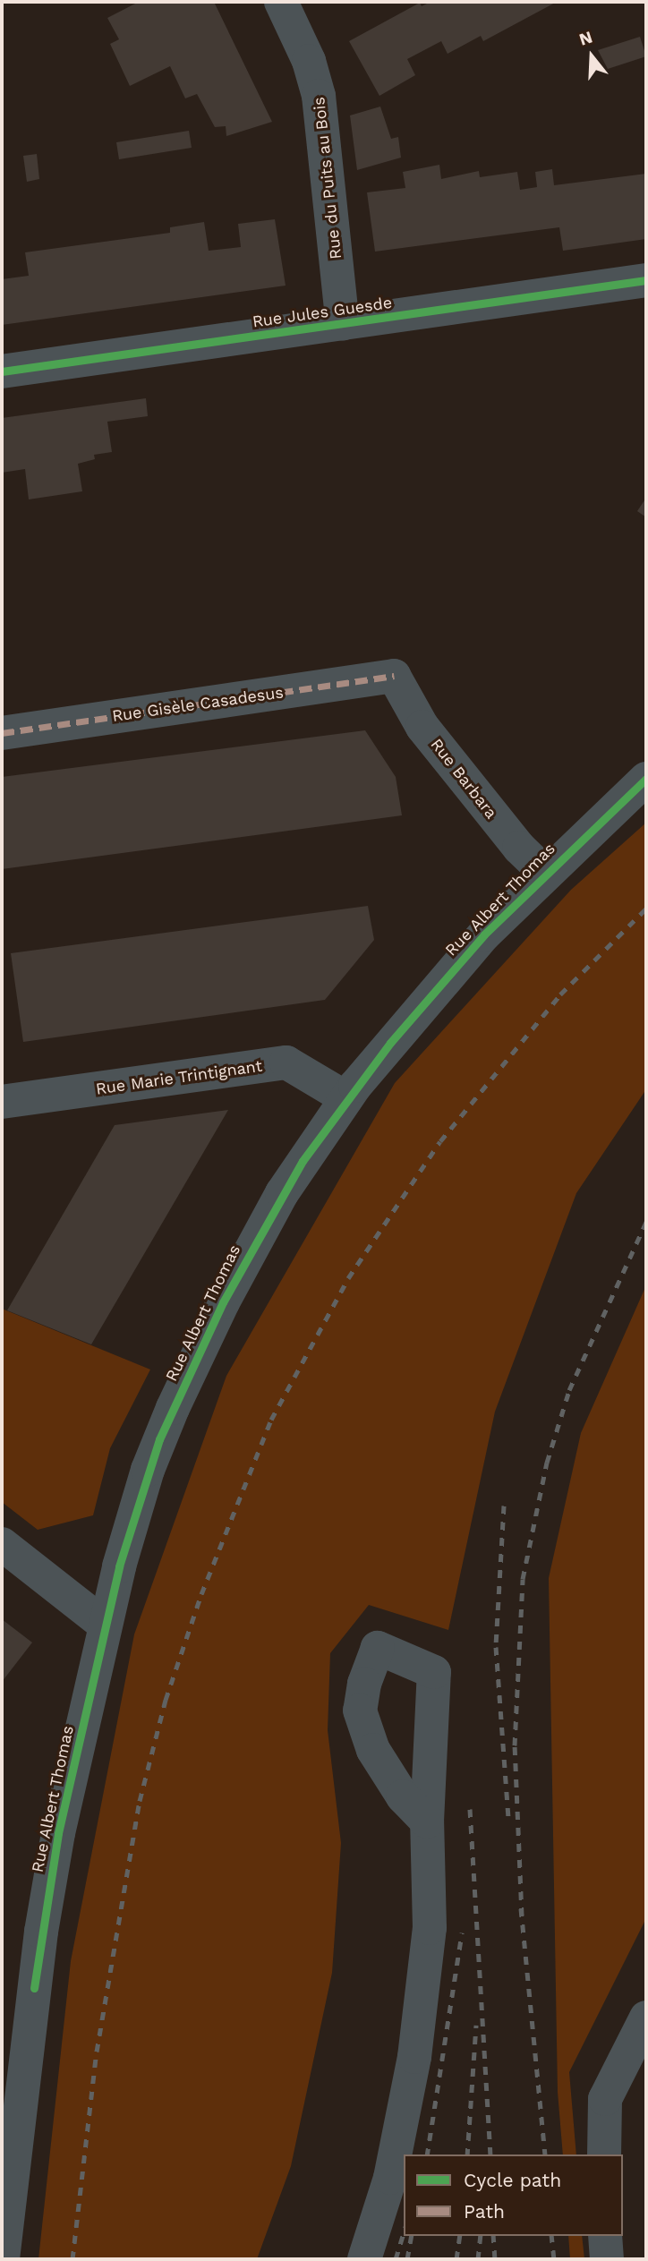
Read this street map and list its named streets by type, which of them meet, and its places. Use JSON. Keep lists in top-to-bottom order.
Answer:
{
  "streets": {
    "street": [
      "Rue du Puits au Bois",
      "Rue Jules Guesde",
      "Rue Gisèle Casadesus",
      "Rue Barbara",
      "Rue Albert Thomas",
      "Rue Marie Trintignant"
    ]
  },
  "crossings": [
    ["Rue du Puits au Bois", "Rue Jules Guesde"],
    ["Rue Gisèle Casadesus", "Rue Barbara"],
    ["Rue Barbara", "Rue Albert Thomas"],
    ["Rue Albert Thomas", "Rue Marie Trintignant"]
  ],
  "legend": ["Cycle path", "Path"],
  "north": "top"
}
